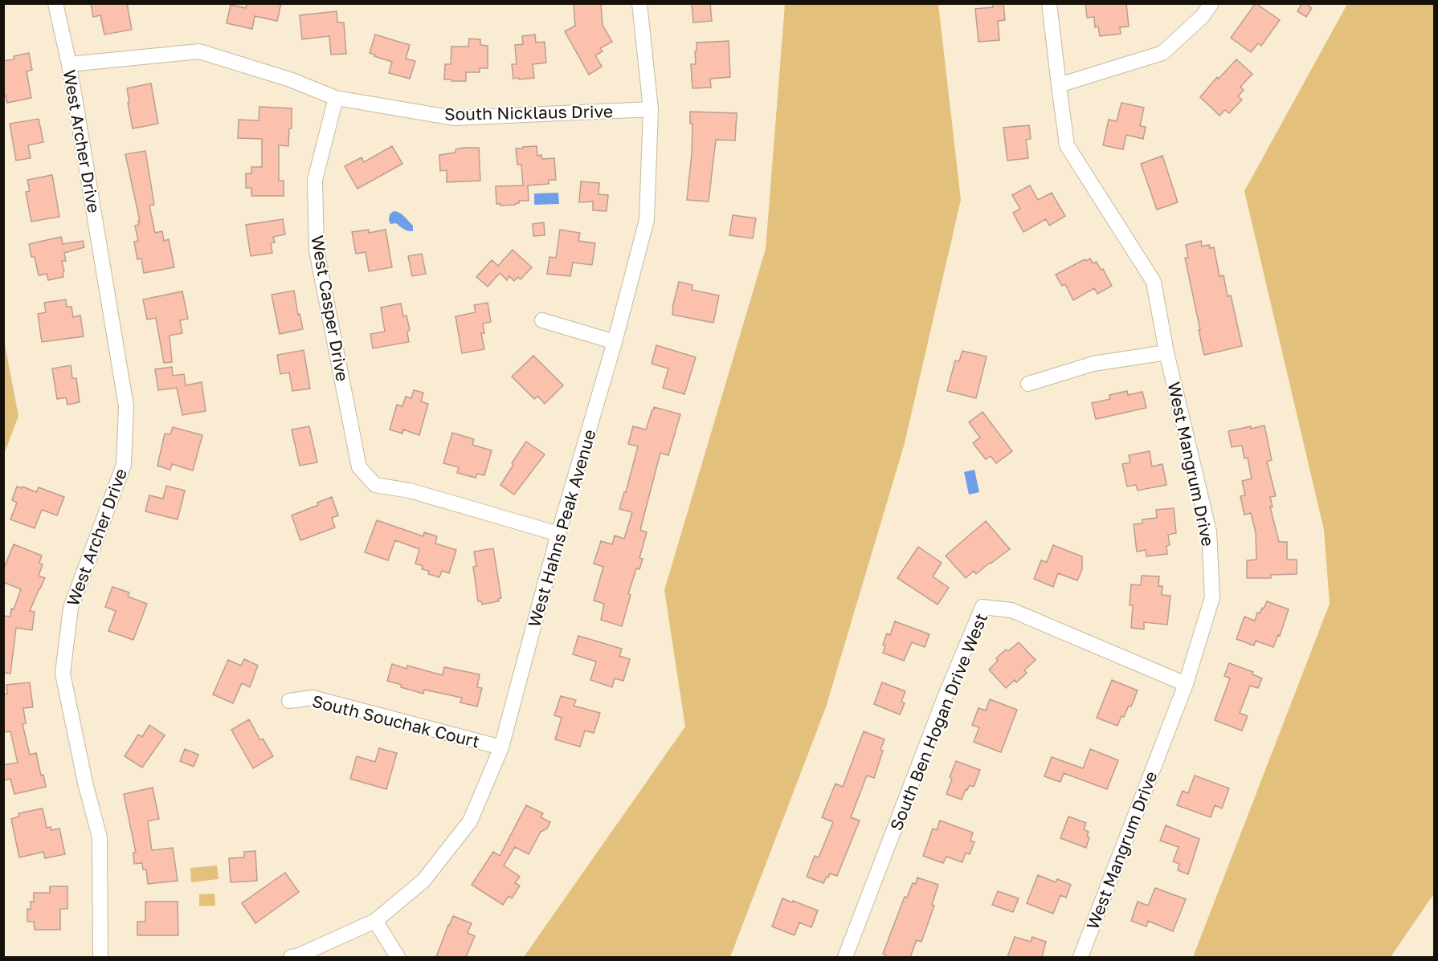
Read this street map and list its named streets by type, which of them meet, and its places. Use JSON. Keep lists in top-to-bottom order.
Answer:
{
  "streets": {
    "street": [
      "South Nicklaus Drive",
      "West Archer Drive",
      "West Casper Drive",
      "West Mangrum Drive",
      "West Hahns Peak Avenue",
      "South Souchak Court",
      "South Ben Hogan Drive West"
    ]
  },
  "crossings": [
    ["South Nicklaus Drive", "West Archer Drive"],
    ["South Nicklaus Drive", "West Casper Drive"],
    ["South Nicklaus Drive", "West Hahns Peak Avenue"],
    ["West Casper Drive", "West Hahns Peak Avenue"],
    ["West Mangrum Drive", "South Ben Hogan Drive West"],
    ["West Hahns Peak Avenue", "South Souchak Court"]
  ]
}
